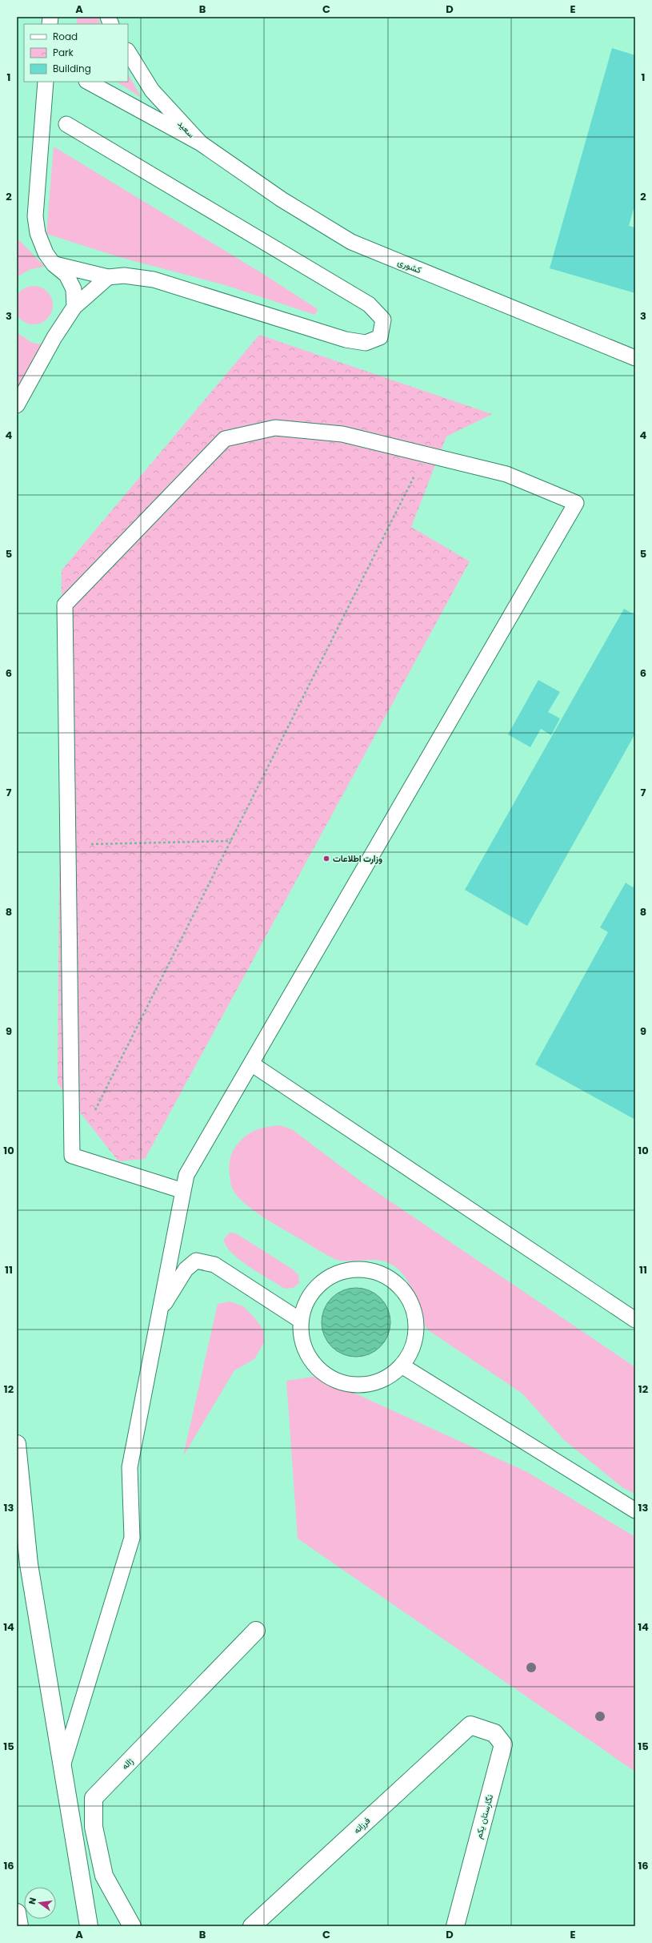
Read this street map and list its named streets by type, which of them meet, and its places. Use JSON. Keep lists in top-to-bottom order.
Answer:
{
  "streets": {
    "main road": ["ژاله", "نگارستان یکم", "فرزانه"],
    "lane": ["سعید", "کشوری"]
  },
  "crossings": [
    ["سعید", "کشوری"],
    ["نگارستان یکم", "فرزانه"]
  ],
  "places": ["وزارت اطلاعات"],
  "legend": ["Road", "Park", "Building"],
  "north": "left",
  "grid": {
    "columns": [
      "A",
      "B",
      "C",
      "D",
      "E"
    ],
    "rows": [
      "1",
      "2",
      "3",
      "4",
      "5",
      "6",
      "7",
      "8",
      "9",
      "10",
      "11",
      "12",
      "13",
      "14",
      "15",
      "16"
    ]
  }
}
